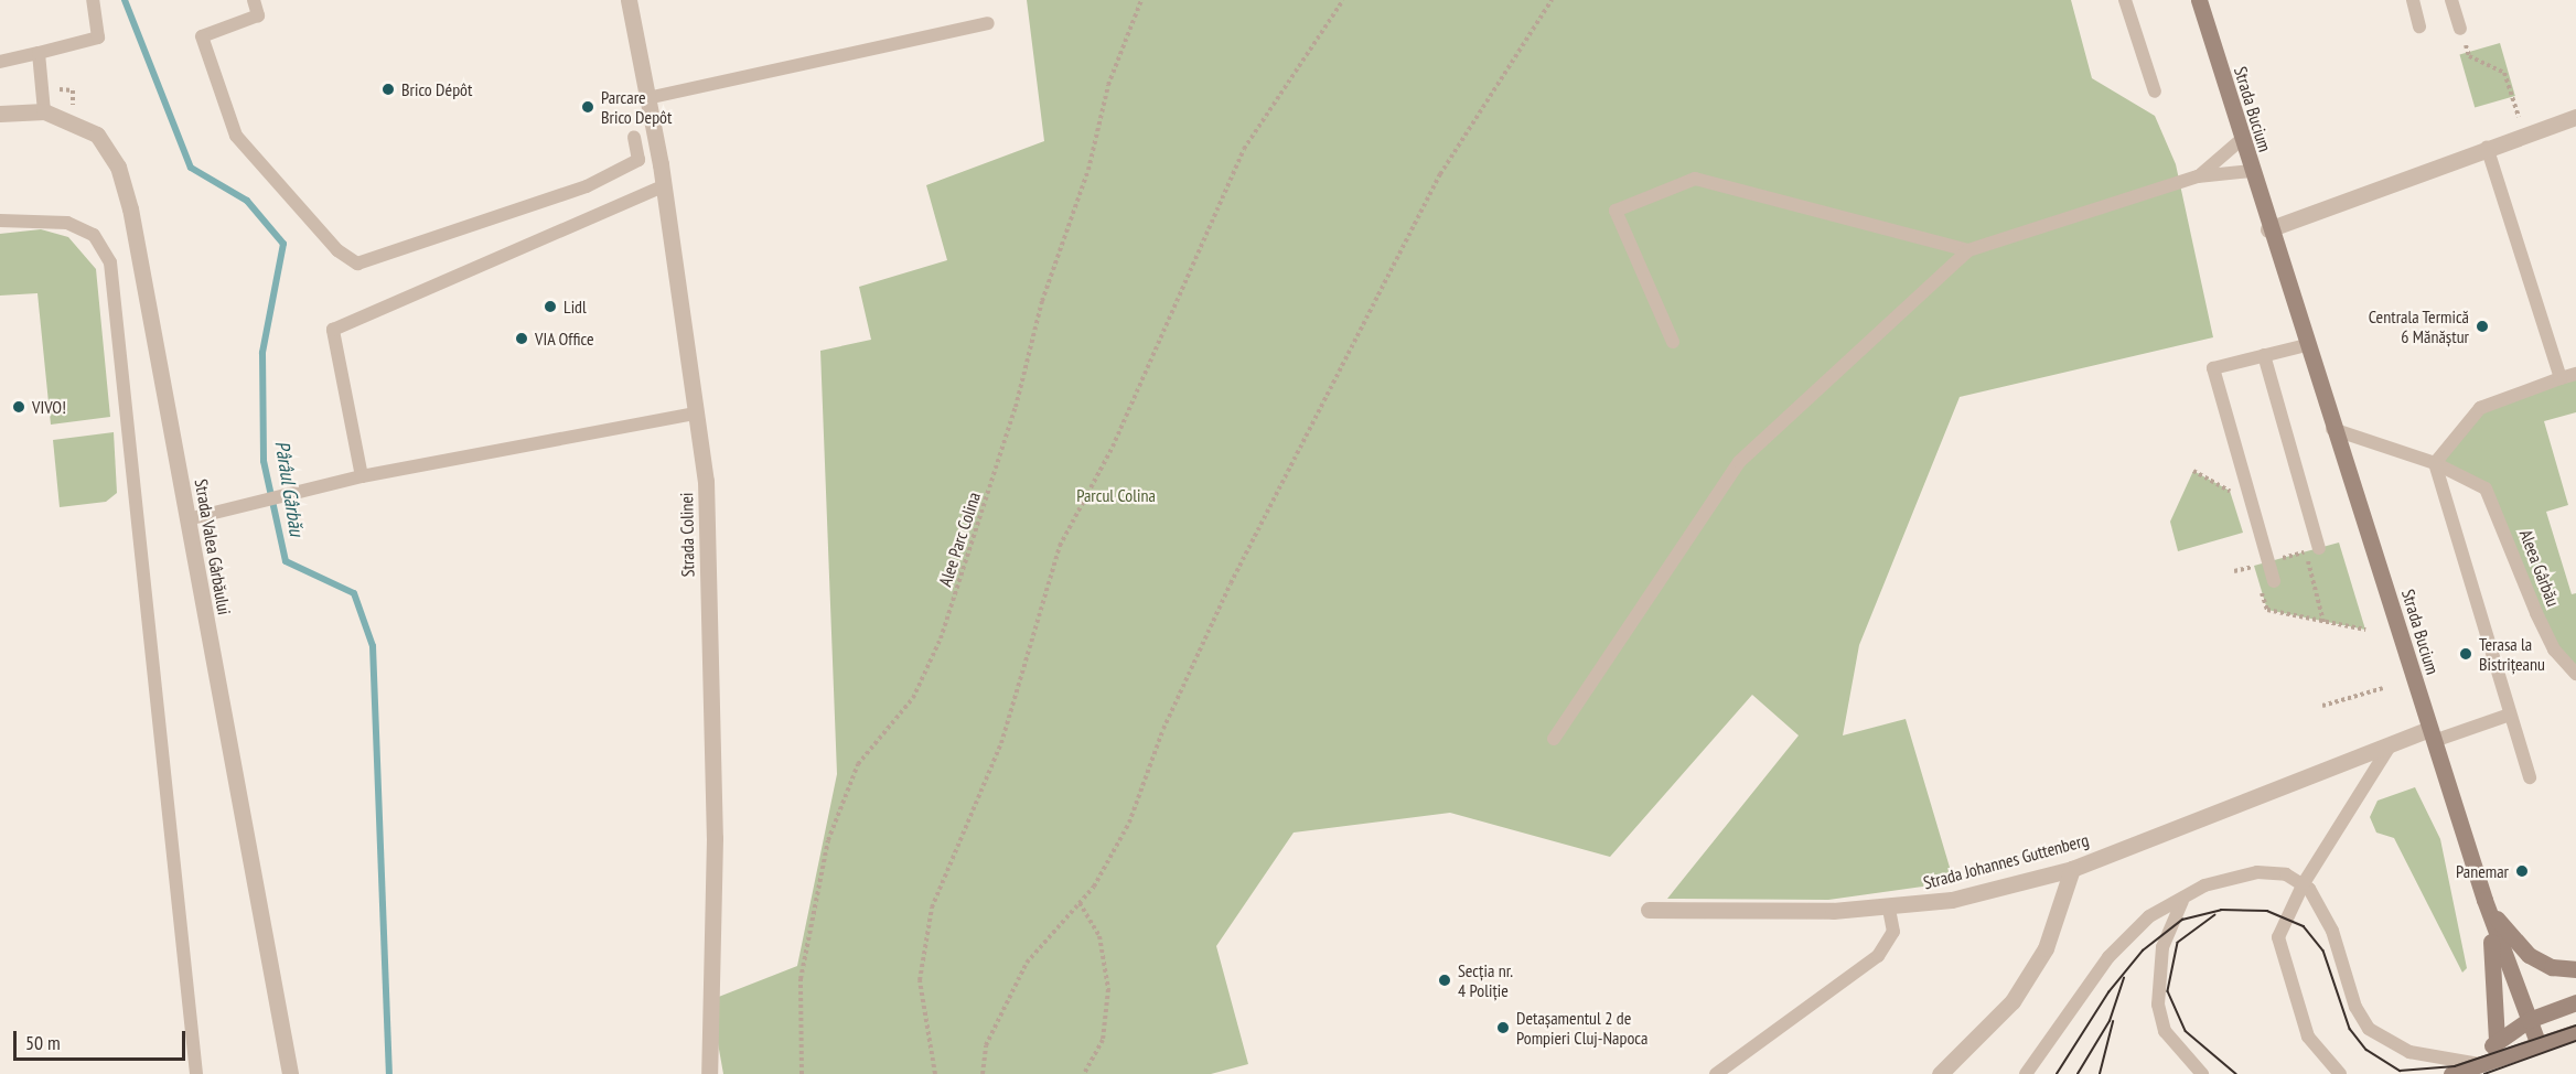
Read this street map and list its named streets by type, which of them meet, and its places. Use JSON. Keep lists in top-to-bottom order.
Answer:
{
  "streets": {
    "main road": ["Strada Bucium"],
    "street": ["Strada Colinei", "Strada Valea Gârbăului", "Strada Johannes Guttenberg"],
    "lane": ["Aleea Gârbău"],
    "path": ["Alee Parc Colina"]
  },
  "crossings": [
    ["Strada Bucium", "Strada Johannes Guttenberg"]
  ],
  "water": ["Pârâul Gârbău"],
  "parks": ["Parcul Colina"],
  "places": [
    "Brico Dépôt",
    "Parcare Brico Depôt",
    "Lidl",
    "Centrala Termică 6 Mănăștur",
    "VIA Office",
    "VIVO!",
    "Terasa la Bistrițeanu",
    "Panemar",
    "Secția nr. 4 Poliție",
    "Detașamentul 2 de Pompieri Cluj-Napoca"
  ],
  "scale_bar": "50 m"
}
